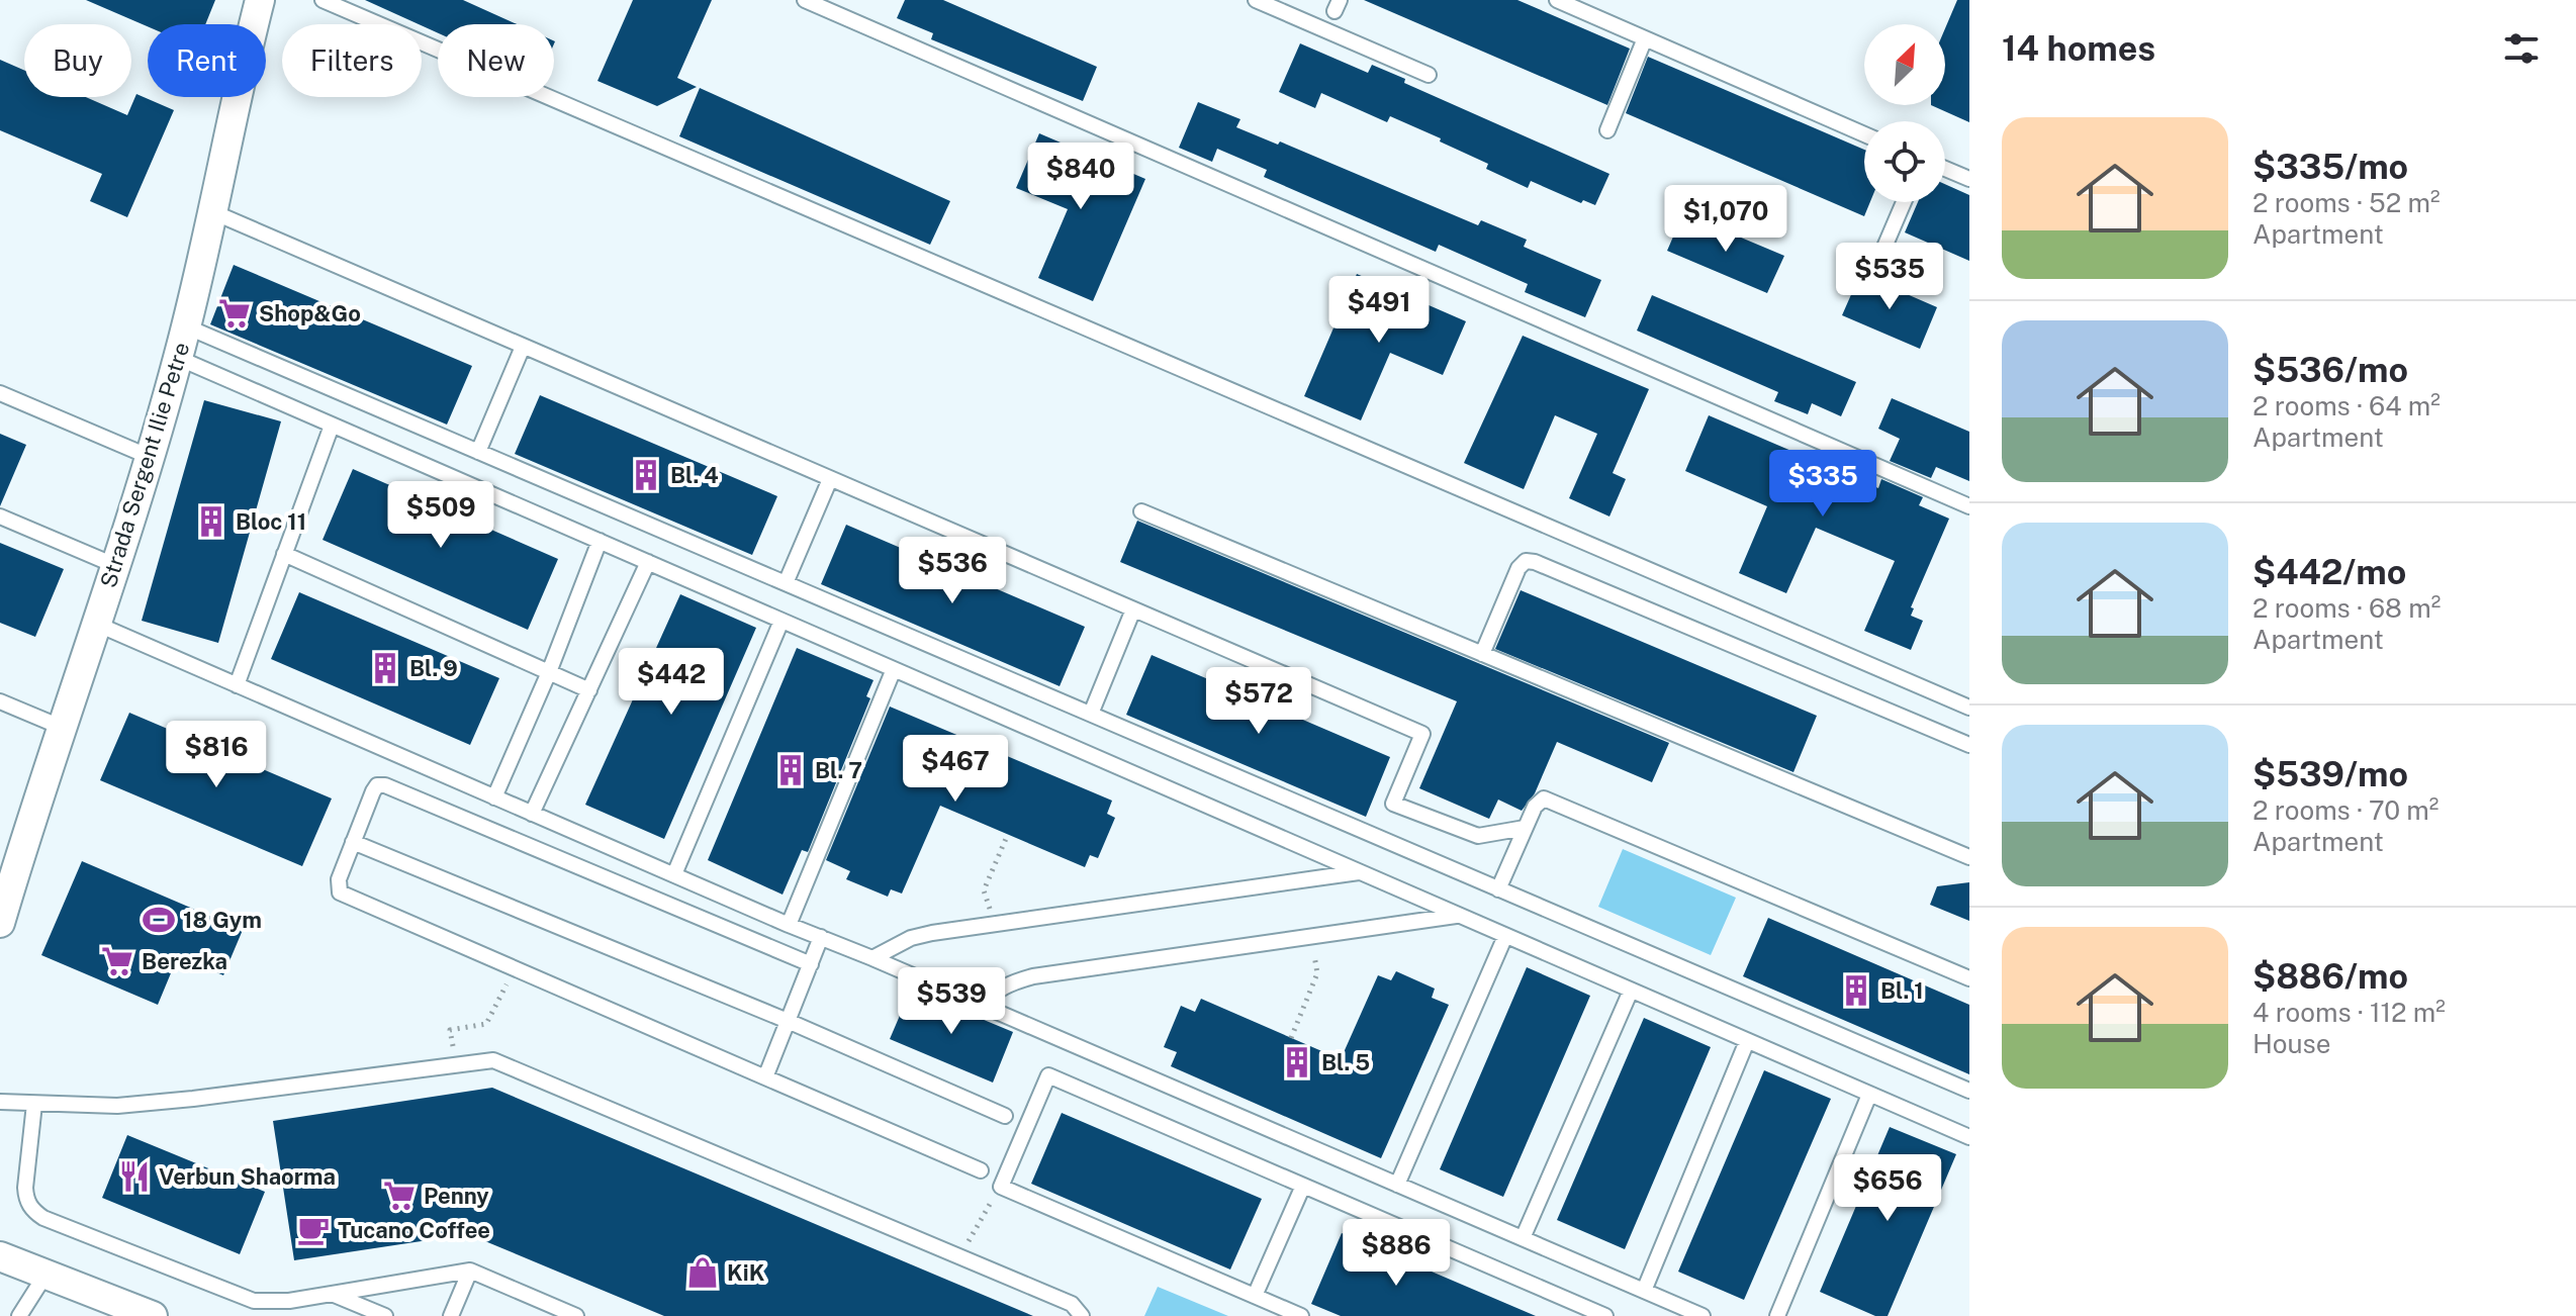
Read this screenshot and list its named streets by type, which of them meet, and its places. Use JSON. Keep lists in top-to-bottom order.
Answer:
{
  "streets": {
    "street": ["Strada Sergent Ilie Petre"]
  },
  "places": {
    "supermarket": ["Shop&Go", "Berezka", "Penny"],
    "building": [
      "Bl. 4",
      "Bloc 11",
      "Bl. 9",
      "Bl. 7",
      "Bl. 1",
      "Bl. 5"
    ],
    "sports": ["18 Gym"],
    "restaurant": ["Verbun Shaorma"],
    "cafe": ["Tucano Coffee"],
    "shop": ["KiK"]
  },
  "north": "top right",
  "page": {
    "heading": "14 homes",
    "chip": [
      "Buy",
      "Rent",
      "Filters",
      "New"
    ],
    "list": [
      {
        "name": "$335/mo",
        "note": "2 rooms · 52 m² · Apartment"
      },
      {
        "name": "$536/mo",
        "note": "2 rooms · 64 m² · Apartment"
      },
      {
        "name": "$442/mo",
        "note": "2 rooms · 68 m² · Apartment"
      },
      {
        "name": "$539/mo",
        "note": "2 rooms · 70 m² · Apartment"
      },
      {
        "name": "$886/mo",
        "note": "4 rooms · 112 m² · House"
      }
    ],
    "price": [
      "$840",
      "$1,070",
      "$535",
      "$491",
      "$335",
      "$509",
      "$536",
      "$442",
      "$572",
      "$816",
      "$467",
      "$539",
      "$656",
      "$886"
    ]
  }
}
